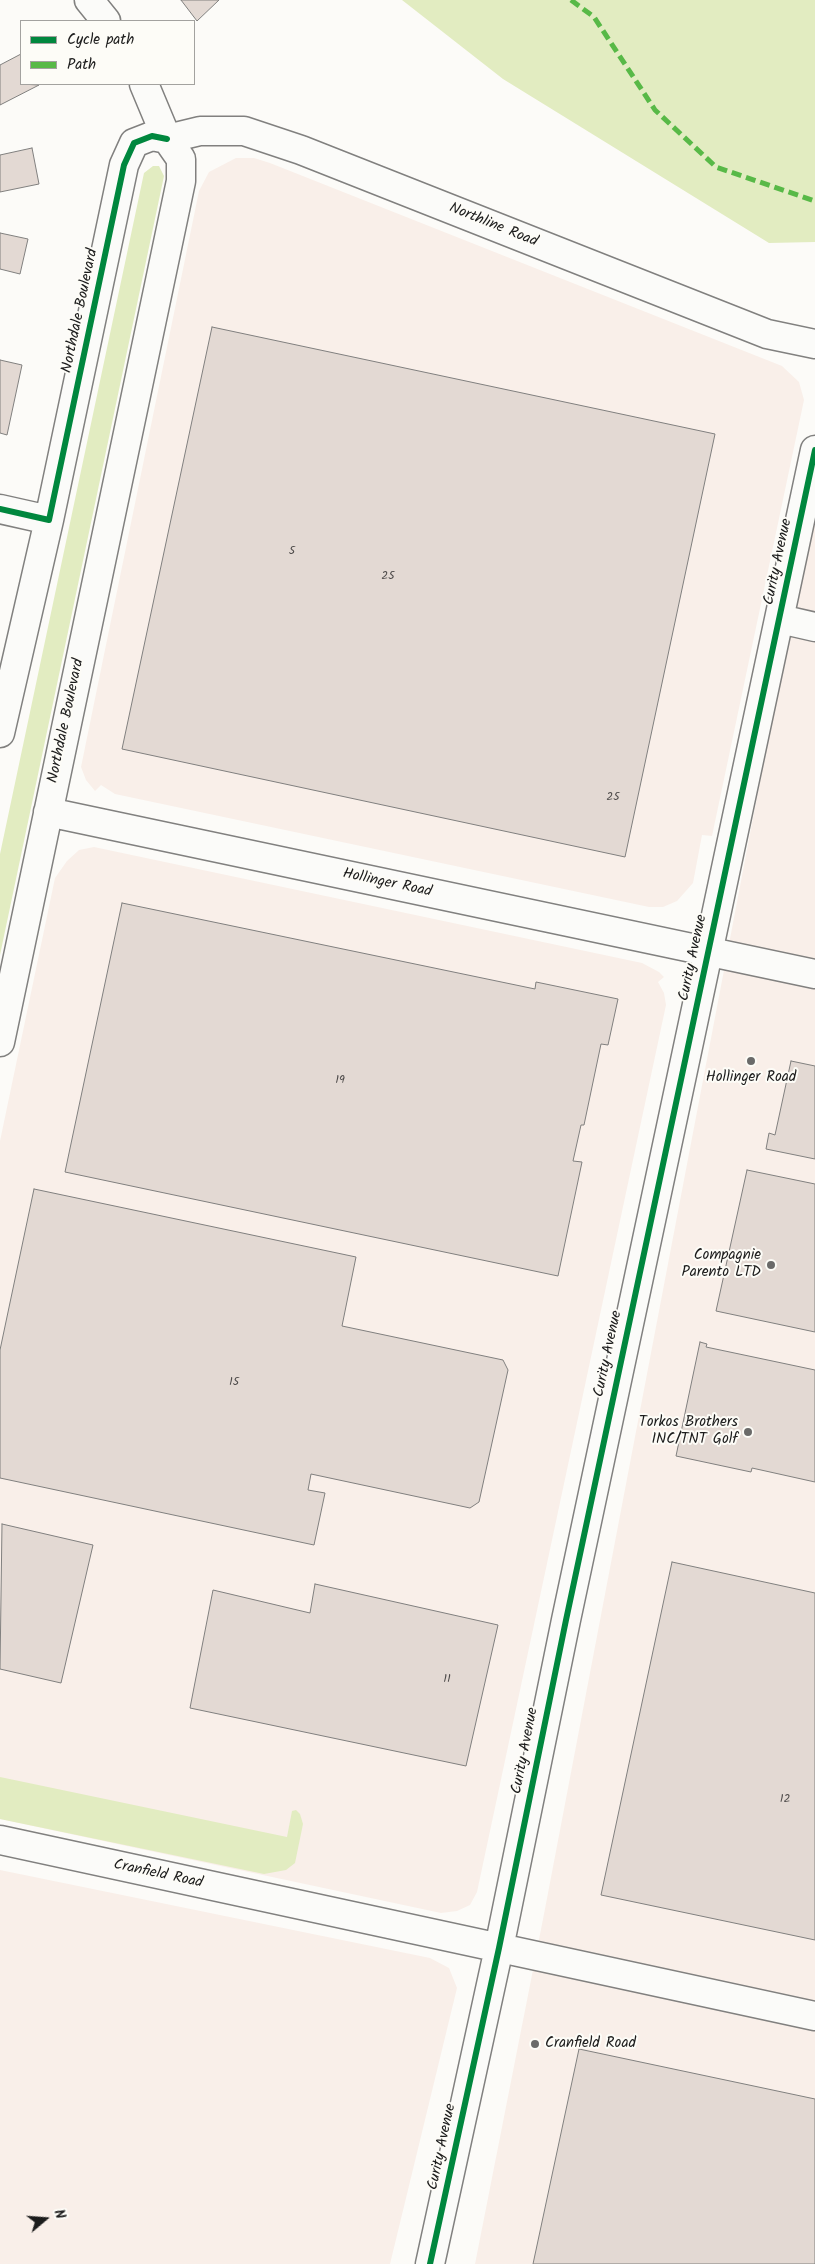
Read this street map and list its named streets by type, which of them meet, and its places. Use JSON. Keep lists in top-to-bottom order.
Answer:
{
  "streets": {
    "street": [
      "Northline Road",
      "Northdale Boulevard",
      "Curity Avenue",
      "Hollinger Road",
      "Cranfield Road"
    ]
  },
  "crossings": [
    ["Northline Road", "Northdale Boulevard"],
    ["Northdale Boulevard", "Hollinger Road"],
    ["Curity Avenue", "Hollinger Road"],
    ["Curity Avenue", "Cranfield Road"]
  ],
  "places": [
    "Hollinger Road",
    "Compagnie Parento LTD",
    "Torkos Brothers INC/TNT Golf",
    "Cranfield Road"
  ],
  "house_numbers": [
    "5",
    "25",
    "25",
    "19",
    "15",
    "11",
    "12"
  ],
  "legend": ["Cycle path", "Path"],
  "north": "right"
}
